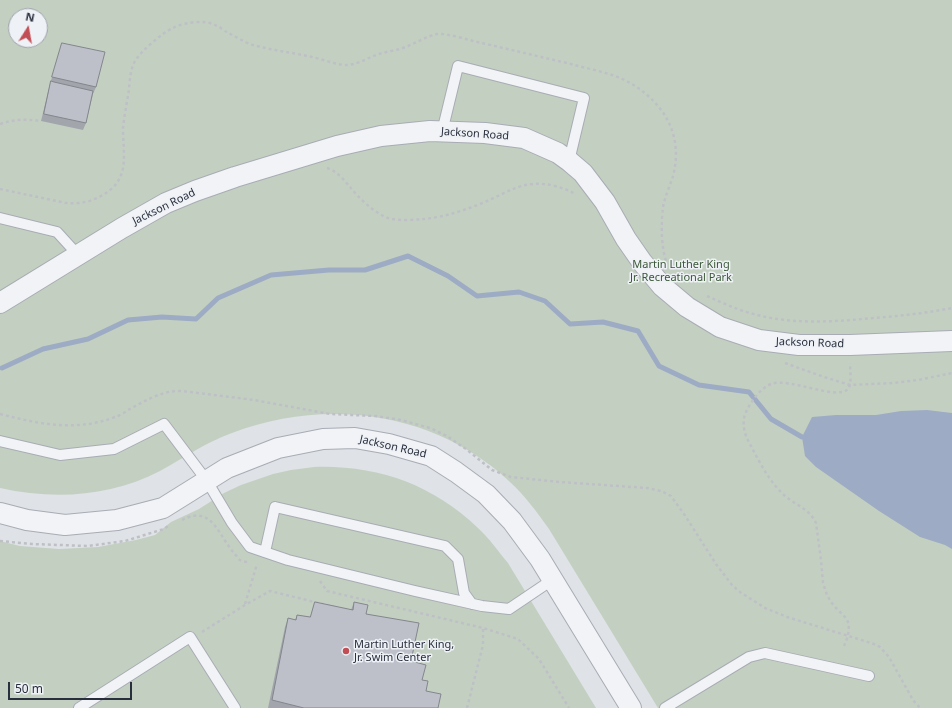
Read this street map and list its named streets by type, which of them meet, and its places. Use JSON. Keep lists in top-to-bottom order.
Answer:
{
  "streets": {
    "street": ["Jackson Road"]
  },
  "parks": ["Martin Luther King Jr. Recreational Park"],
  "places": ["Martin Luther King, Jr. Swim Center"],
  "scale_bar": "50 m",
  "north": "top"
}
